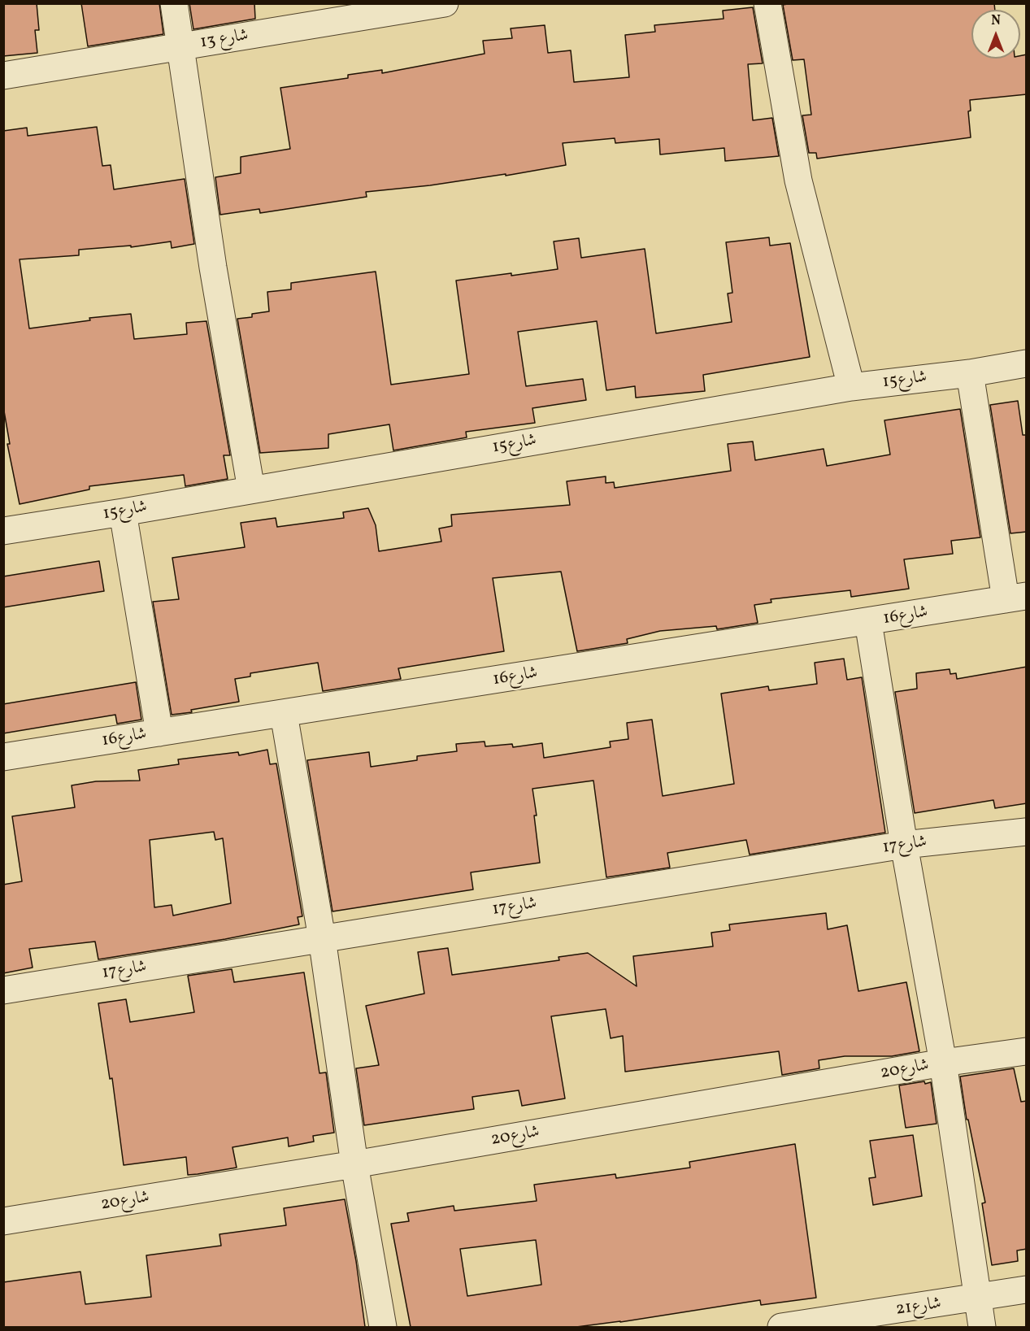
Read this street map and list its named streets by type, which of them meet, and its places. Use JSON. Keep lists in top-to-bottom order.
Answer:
{
  "streets": {
    "street": [
      "شارع 13",
      "شارع15",
      "شارع16",
      "شارع17",
      "شارع20",
      "شارع21"
    ]
  },
  "north": "top"
}
